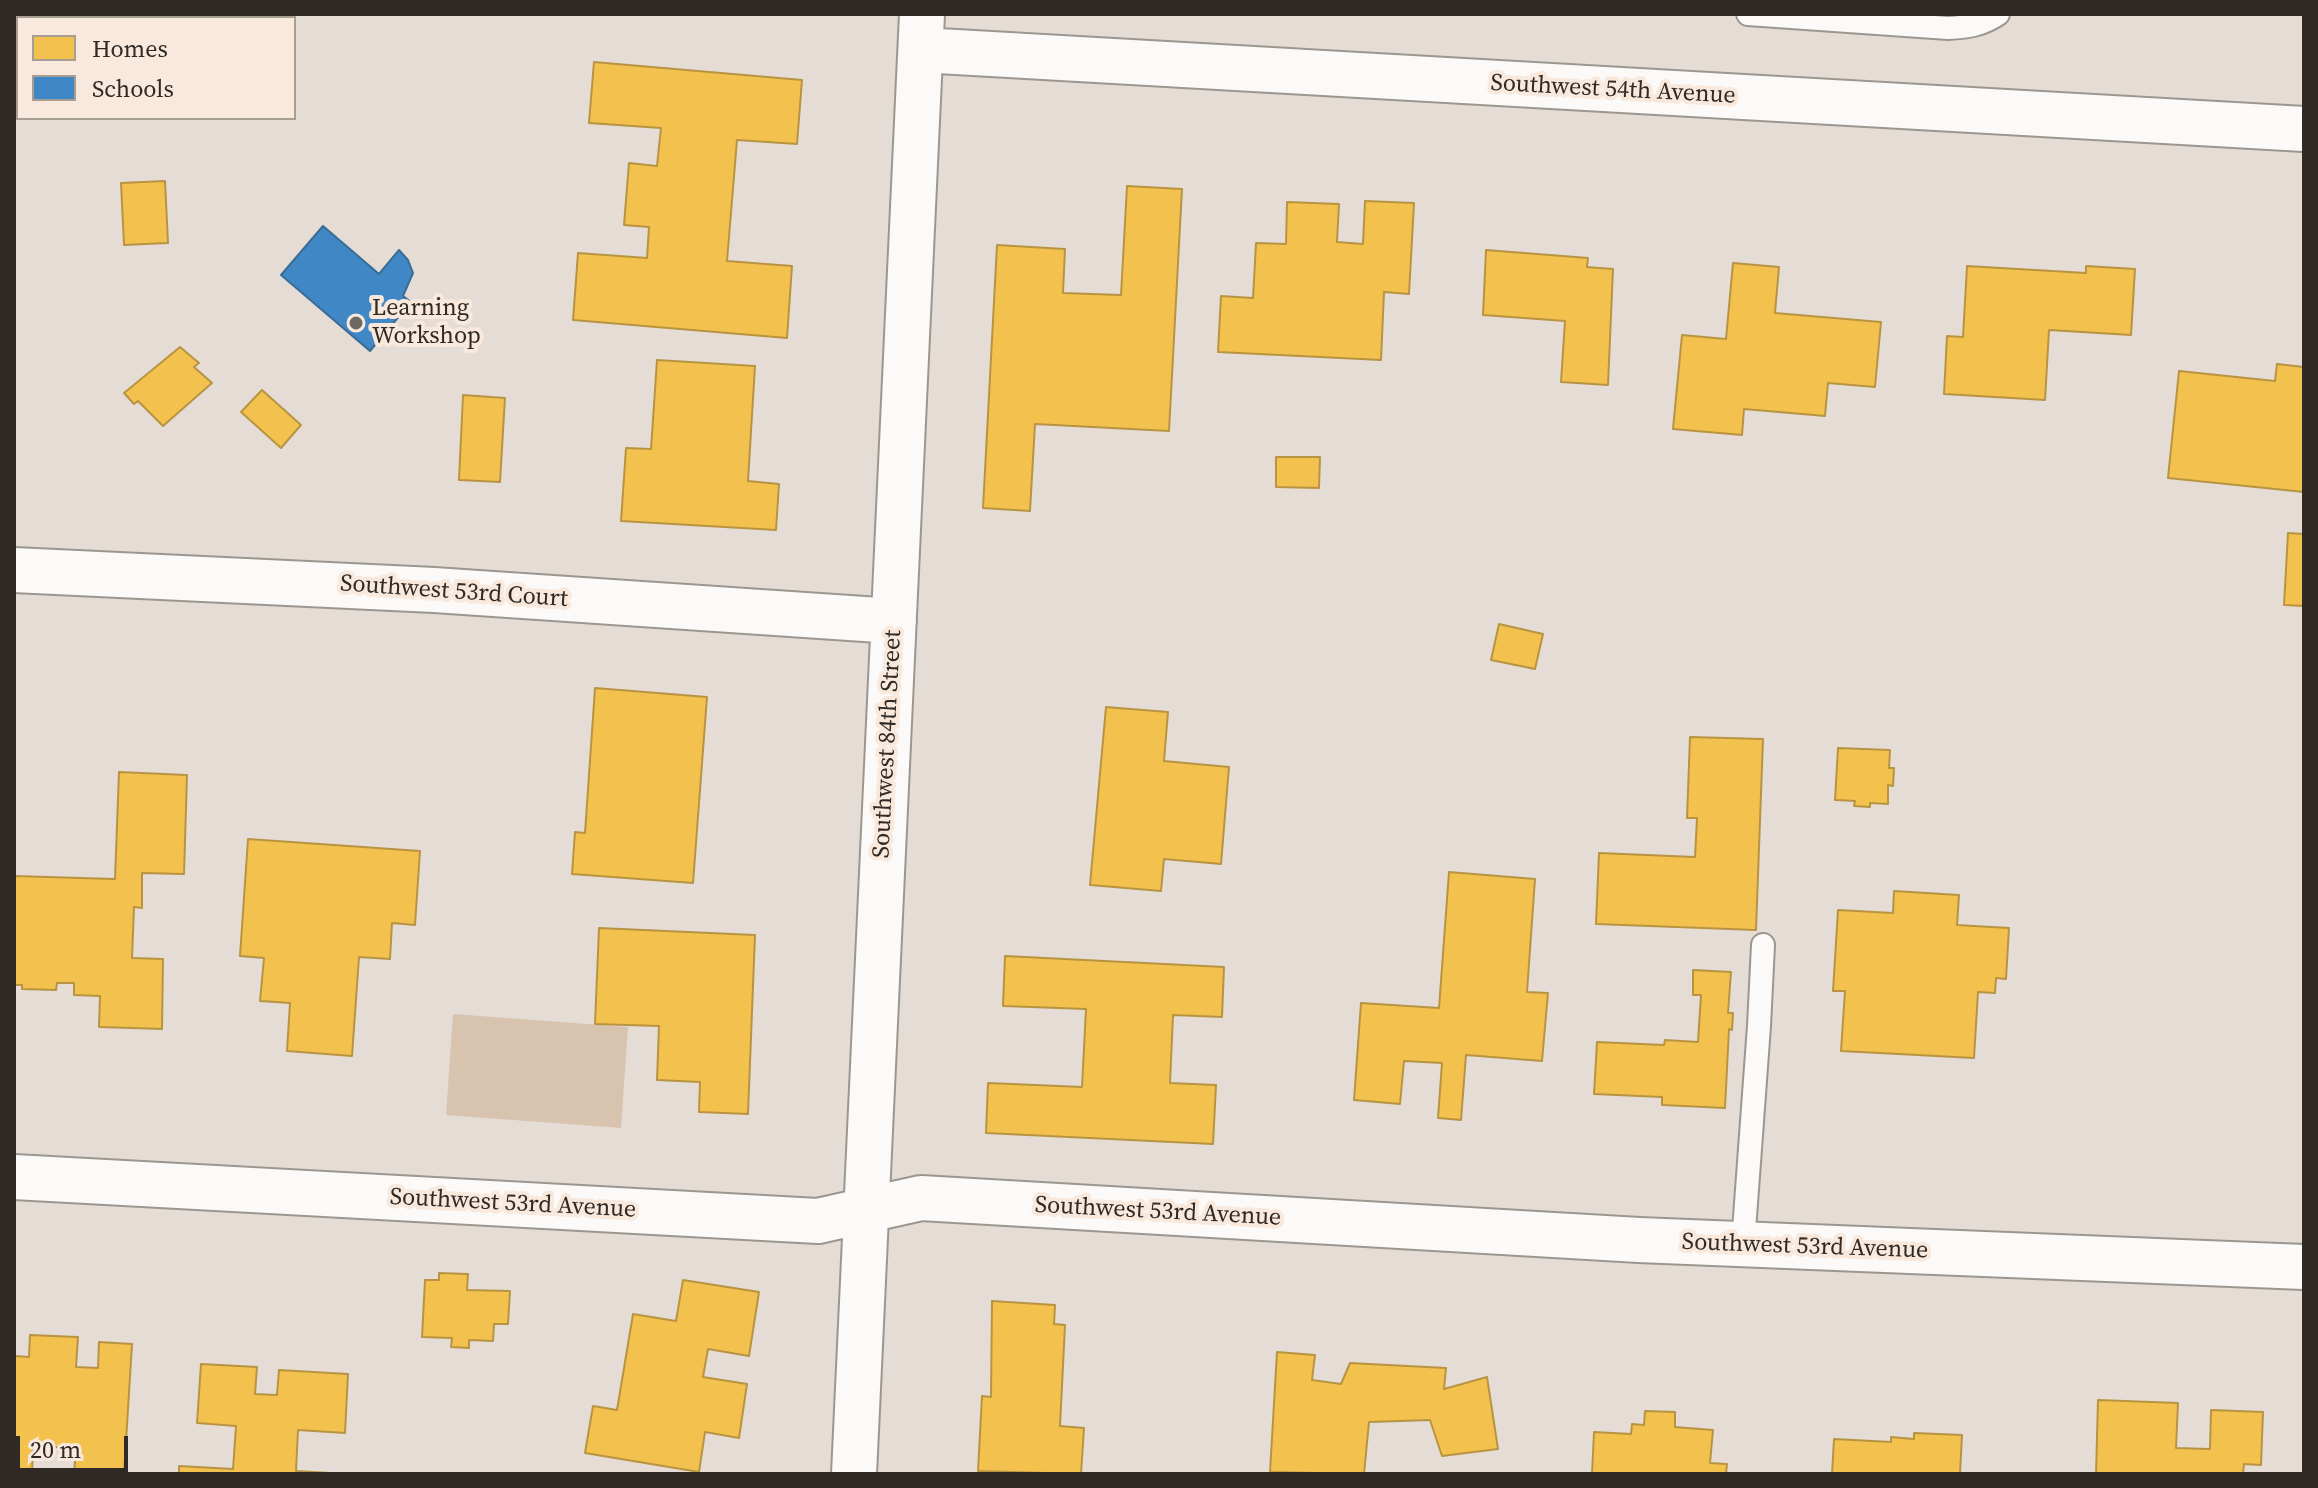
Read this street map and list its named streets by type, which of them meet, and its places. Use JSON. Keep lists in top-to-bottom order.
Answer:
{
  "streets": {
    "street": [
      "Southwest 54th Avenue",
      "Southwest 53rd Court",
      "Southwest 84th Street",
      "Southwest 53rd Avenue"
    ]
  },
  "crossings": [
    ["Southwest 54th Avenue", "Southwest 84th Street"],
    ["Southwest 53rd Court", "Southwest 84th Street"],
    ["Southwest 84th Street", "Southwest 53rd Avenue"]
  ],
  "places": ["Learning Workshop"],
  "legend": ["Homes", "Schools"],
  "scale_bar": "20 m"
}
